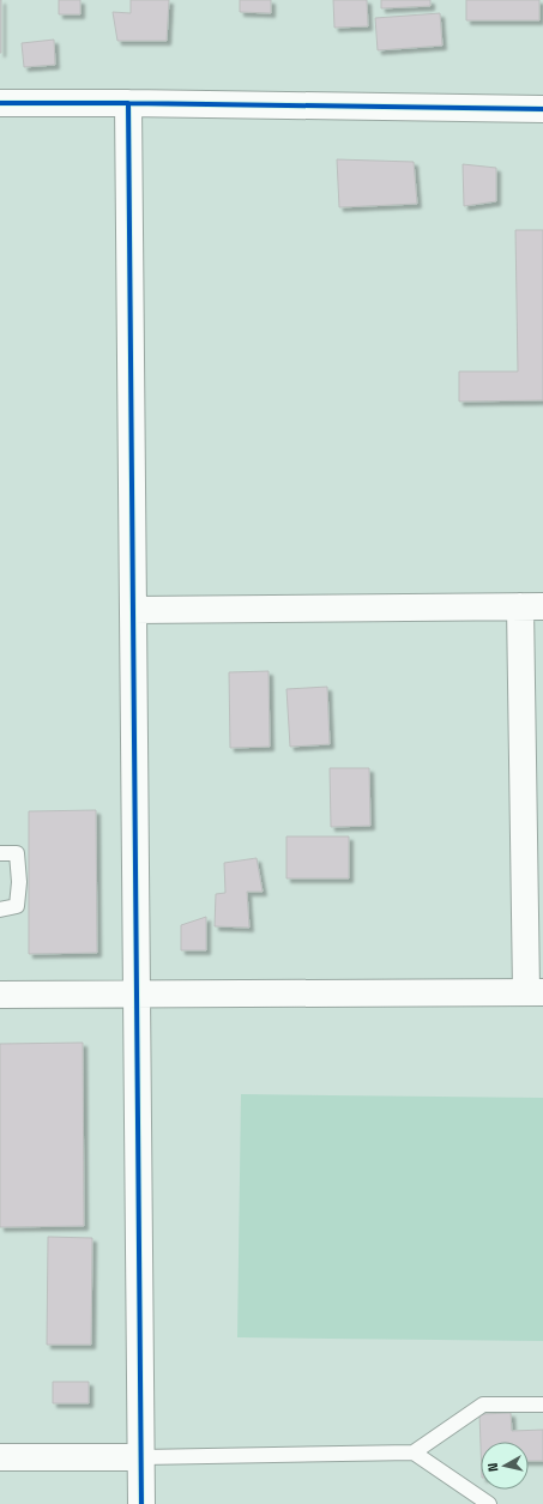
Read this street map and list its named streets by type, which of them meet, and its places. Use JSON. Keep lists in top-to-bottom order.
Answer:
{
  "north": "left"
}
